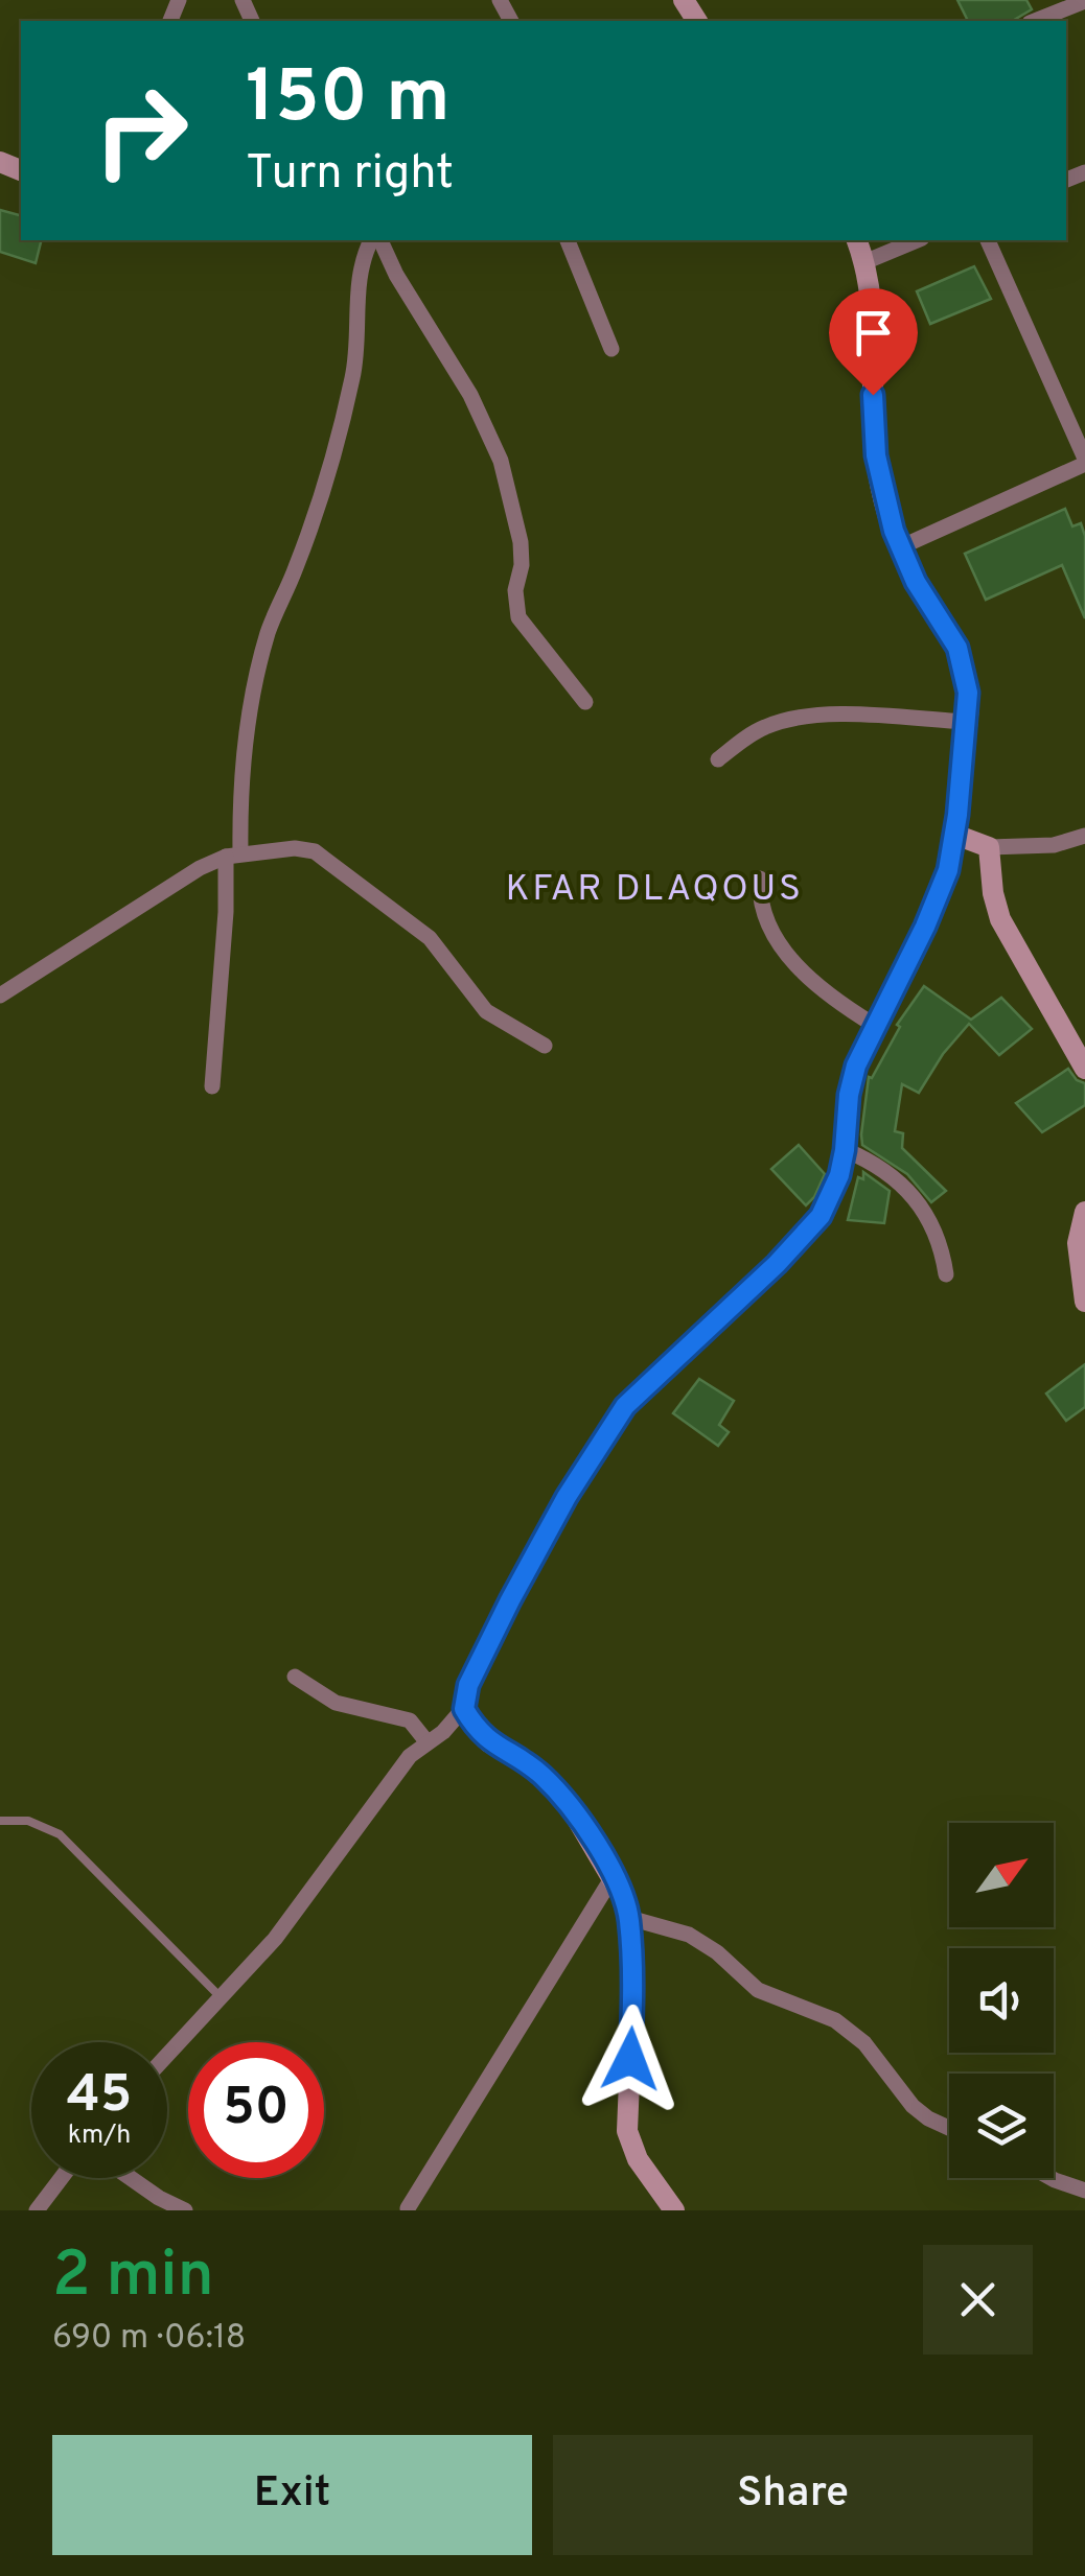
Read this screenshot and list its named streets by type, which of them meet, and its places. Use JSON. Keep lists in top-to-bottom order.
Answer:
{
  "districts": ["KFAR DLAQOUS"],
  "north": "top right",
  "page": {
    "turn": ["150 m", "Turn right"],
    "speed": "45 km/h",
    "limit": "50",
    "heading": ["2 min", "690 m · 06:18"],
    "buttons": ["Exit", "Share"]
  }
}
